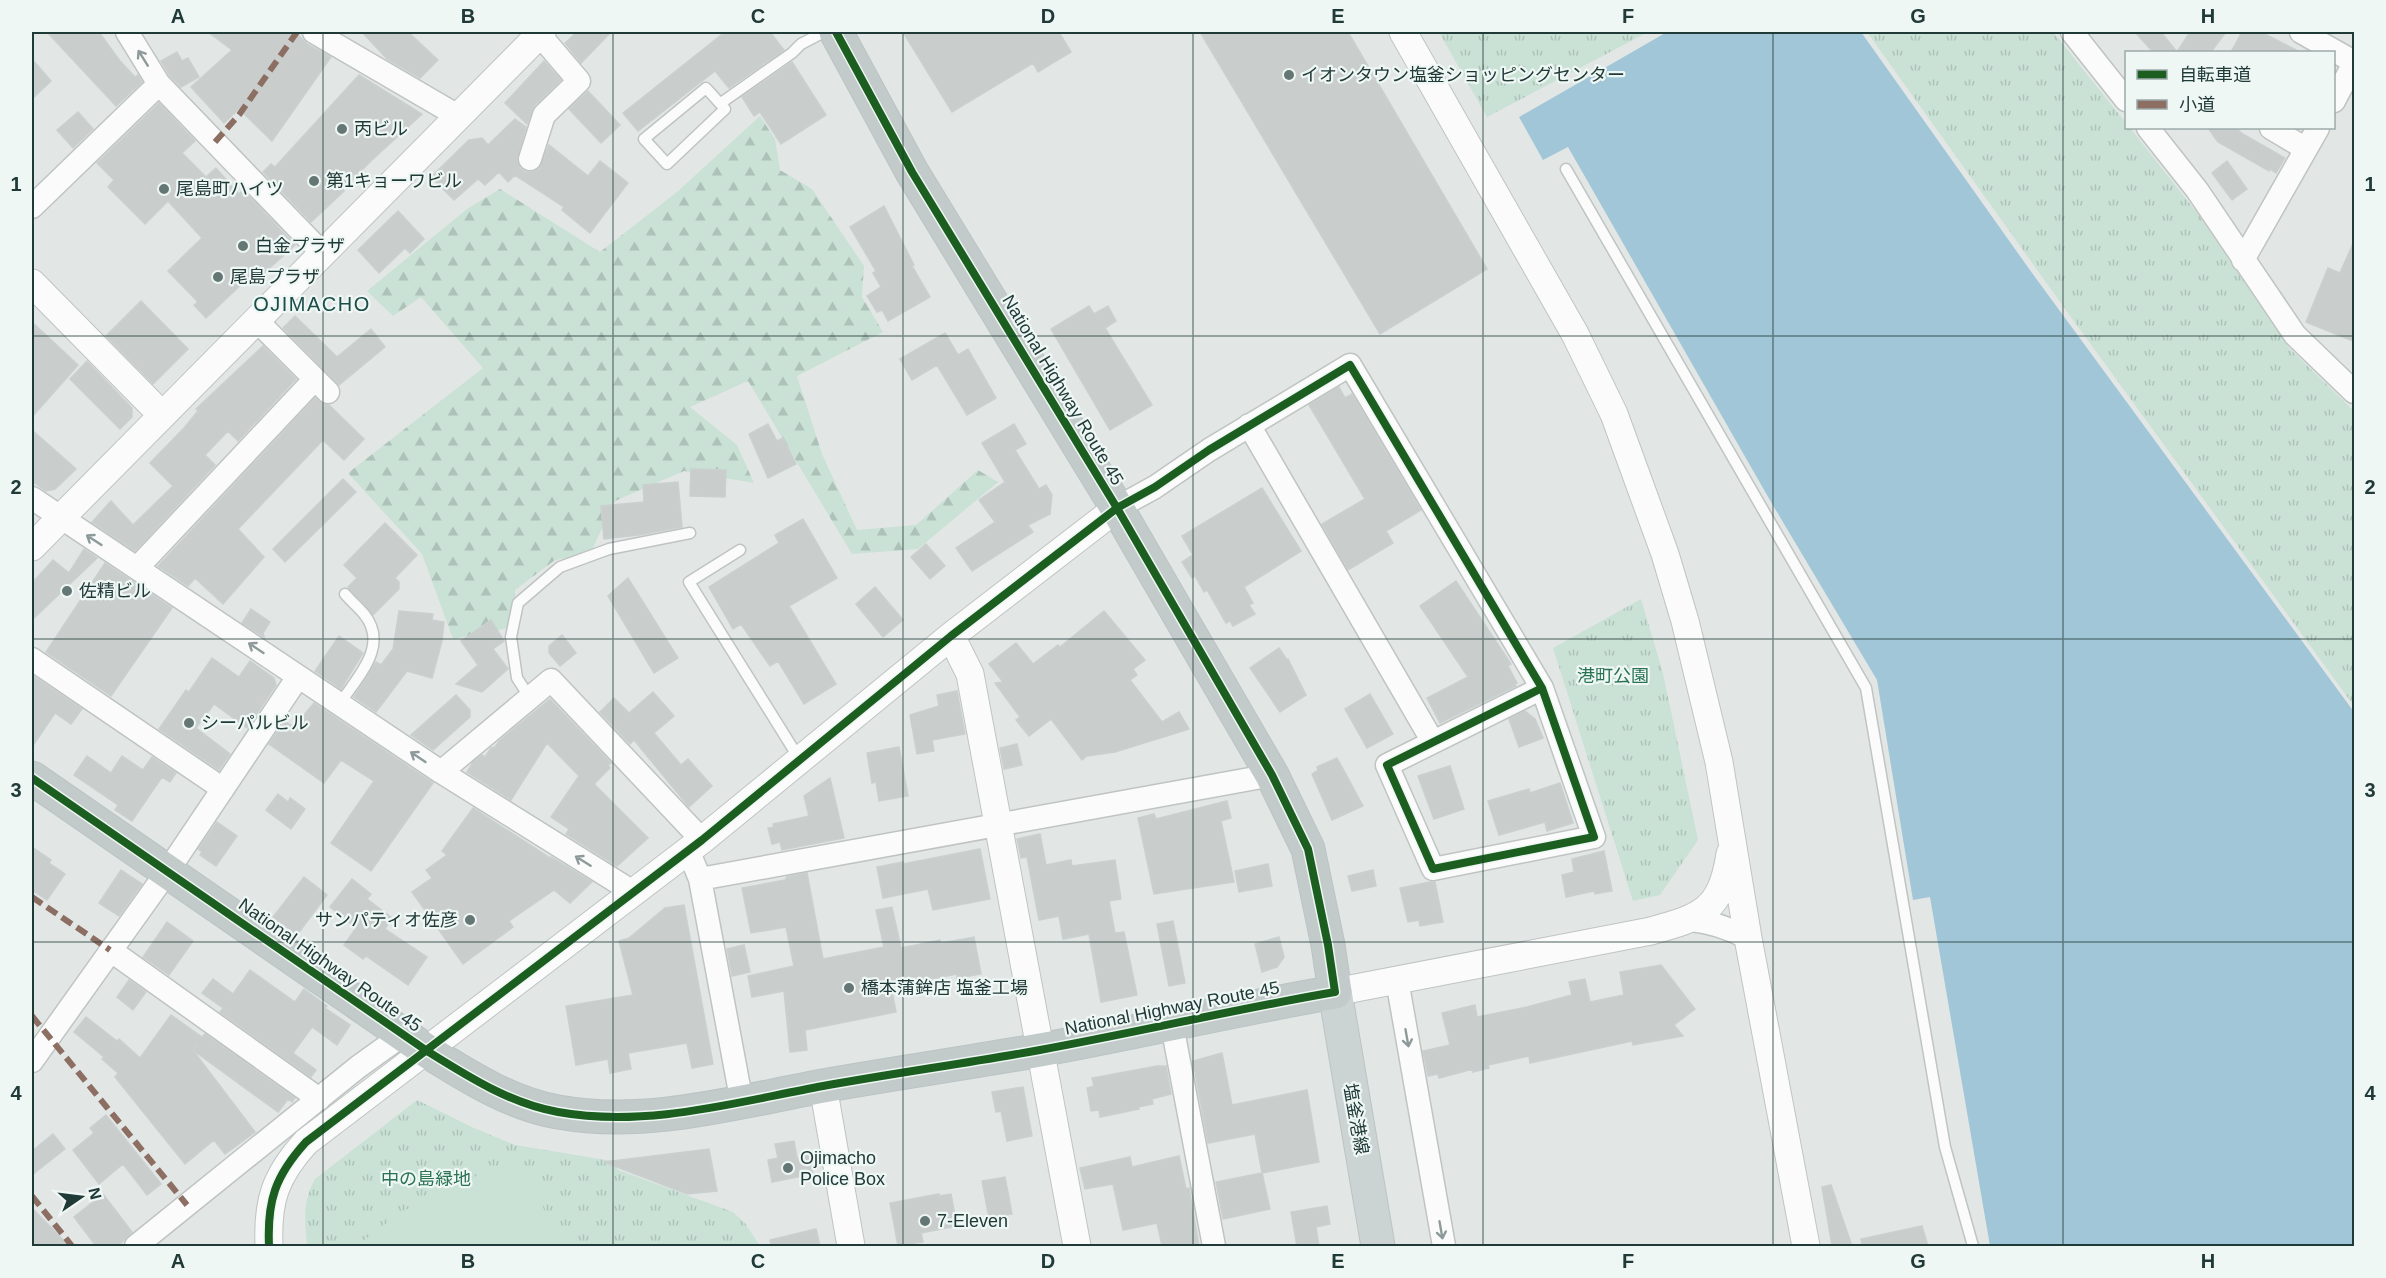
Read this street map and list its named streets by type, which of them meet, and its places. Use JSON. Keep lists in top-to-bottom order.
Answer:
{
  "streets": {
    "highway": ["National Highway Route 45"],
    "main road": ["塩釜港線"]
  },
  "crossings": [
    ["National Highway Route 45", "塩釜港線"]
  ],
  "districts": ["OJIMACHO"],
  "parks": ["港町公園", "中の島緑地"],
  "places": [
    "イオンタウン塩釜ショッピングセンター",
    "丙ビル",
    "第1キョーワビル",
    "尾島町ハイツ",
    "白金プラザ",
    "尾島プラザ",
    "佐精ビル",
    "シーパルビル",
    "サンパティオ佐彦",
    "橋本蒲鉾店 塩釜工場",
    "Ojimacho Police Box",
    "7-Eleven"
  ],
  "legend": ["自転車道", "小道"],
  "north": "right",
  "grid": {
    "columns": [
      "A",
      "B",
      "C",
      "D",
      "E",
      "F",
      "G",
      "H"
    ],
    "rows": [
      "1",
      "2",
      "3",
      "4"
    ]
  }
}
